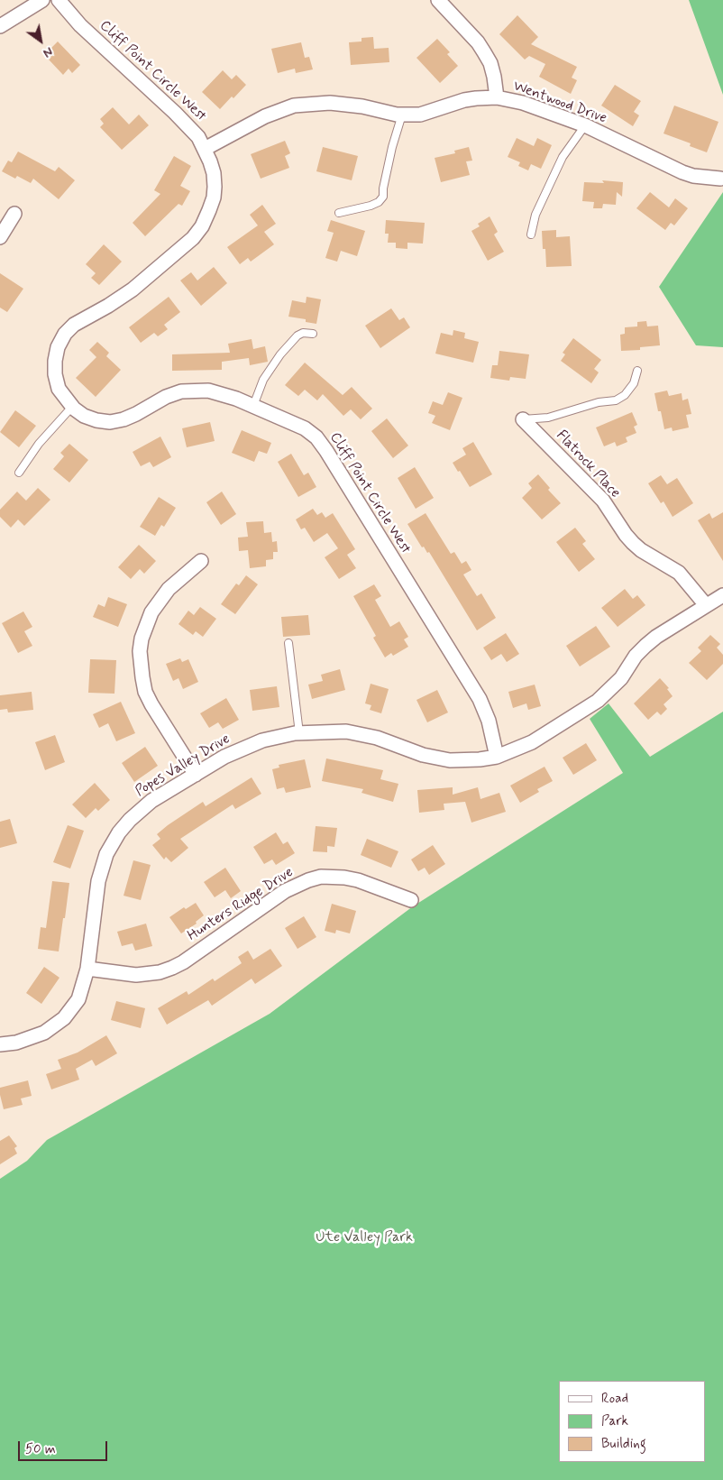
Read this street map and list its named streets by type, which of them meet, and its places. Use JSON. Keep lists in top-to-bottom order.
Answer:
{
  "streets": {
    "street": [
      "Cliff Point Circle West",
      "Wentwood Drive",
      "Flatrock Place",
      "Popes Valley Drive",
      "Hunters Ridge Drive"
    ]
  },
  "crossings": [
    ["Cliff Point Circle West", "Wentwood Drive"],
    ["Cliff Point Circle West", "Popes Valley Drive"],
    ["Flatrock Place", "Popes Valley Drive"],
    ["Popes Valley Drive", "Hunters Ridge Drive"]
  ],
  "parks": ["Ute Valley Park"],
  "legend": ["Road", "Park", "Building"],
  "scale_bar": "50 m",
  "north": "bottom right"
}
